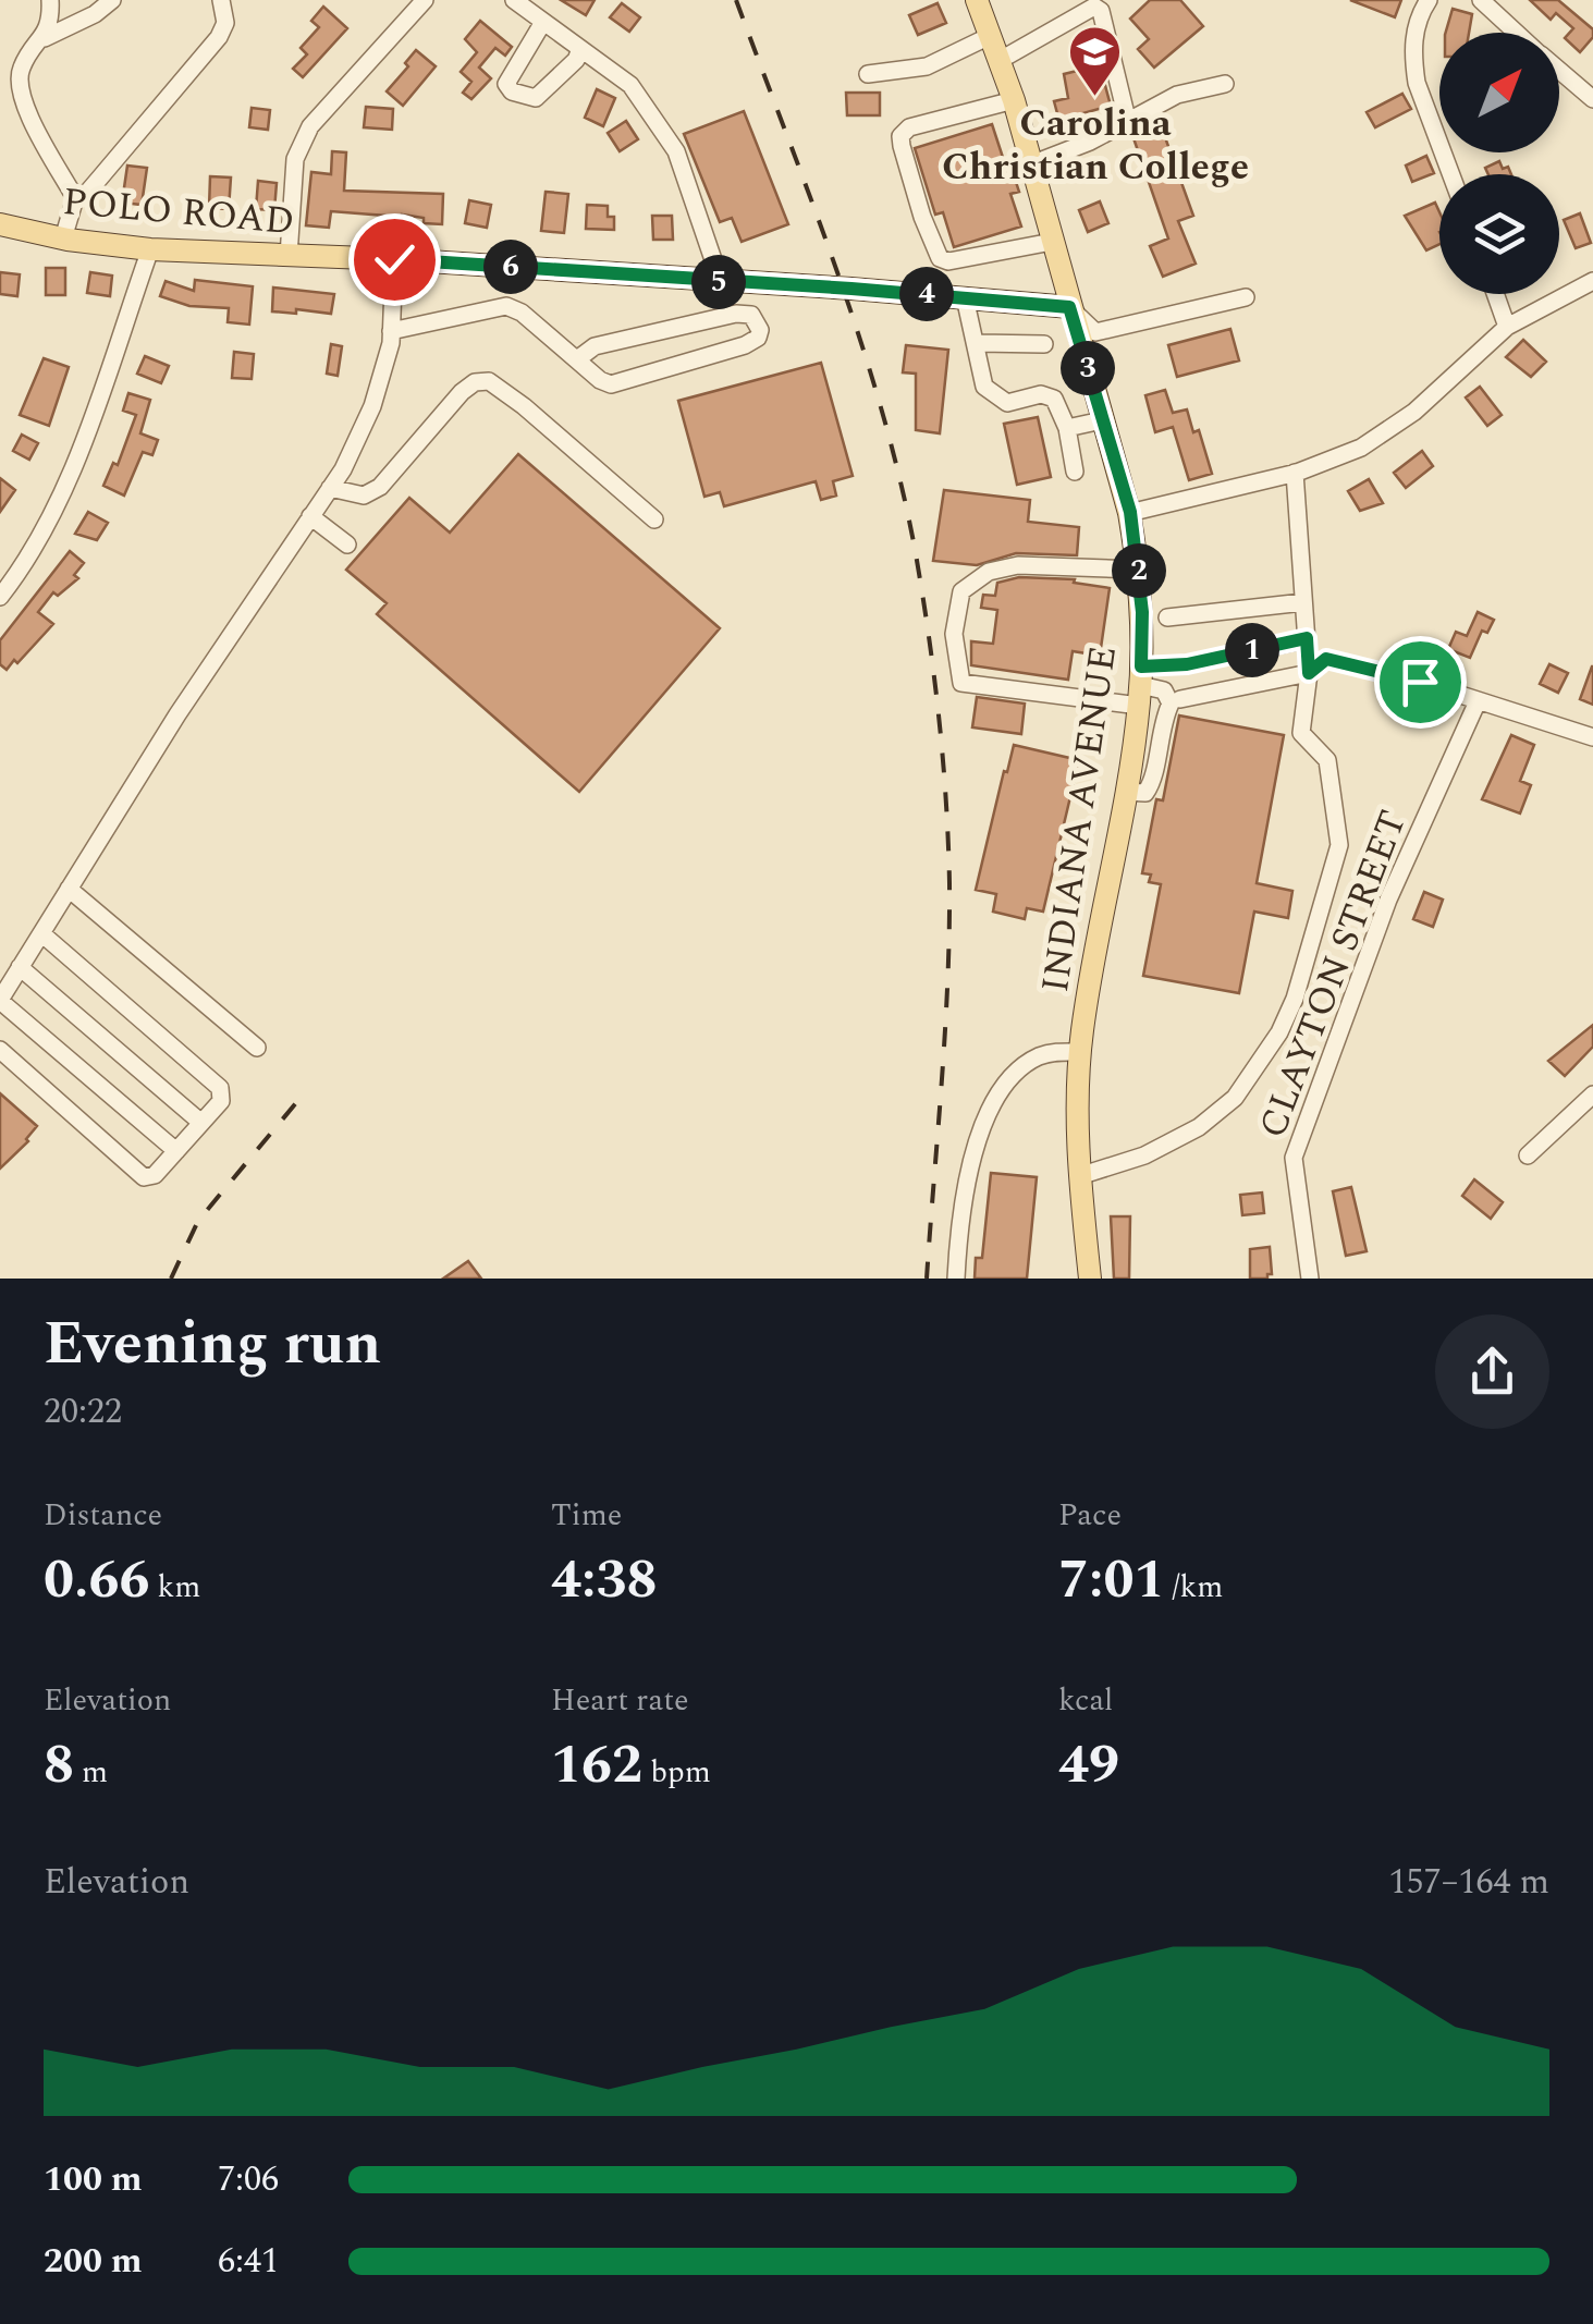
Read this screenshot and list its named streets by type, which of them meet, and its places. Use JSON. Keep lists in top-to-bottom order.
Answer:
{
  "streets": {
    "main road": ["POLO ROAD", "INDIANA AVENUE"],
    "street": ["CLAYTON STREET"]
  },
  "crossings": [
    ["POLO ROAD", "INDIANA AVENUE"]
  ],
  "places": {
    "school or university": ["Carolina Christian College"]
  },
  "north": "top right",
  "page": {
    "pins": [
      "6",
      "5",
      "4",
      "3",
      "2",
      "1"
    ],
    "heading": ["Evening run", "20:22"],
    "stats": [
      ["Distance", "0.66 km"],
      ["Time", "4:38"],
      ["Pace", "7:01 /km"],
      ["Elevation", "8 m"],
      ["Heart rate", "162 bpm"],
      ["kcal", "49"]
    ],
    "chart": ["Elevation", "157–164 m"],
    "list": [
      {
        "name": "100 m",
        "note": "7:06"
      },
      {
        "name": "200 m",
        "note": "6:41"
      }
    ]
  }
}
